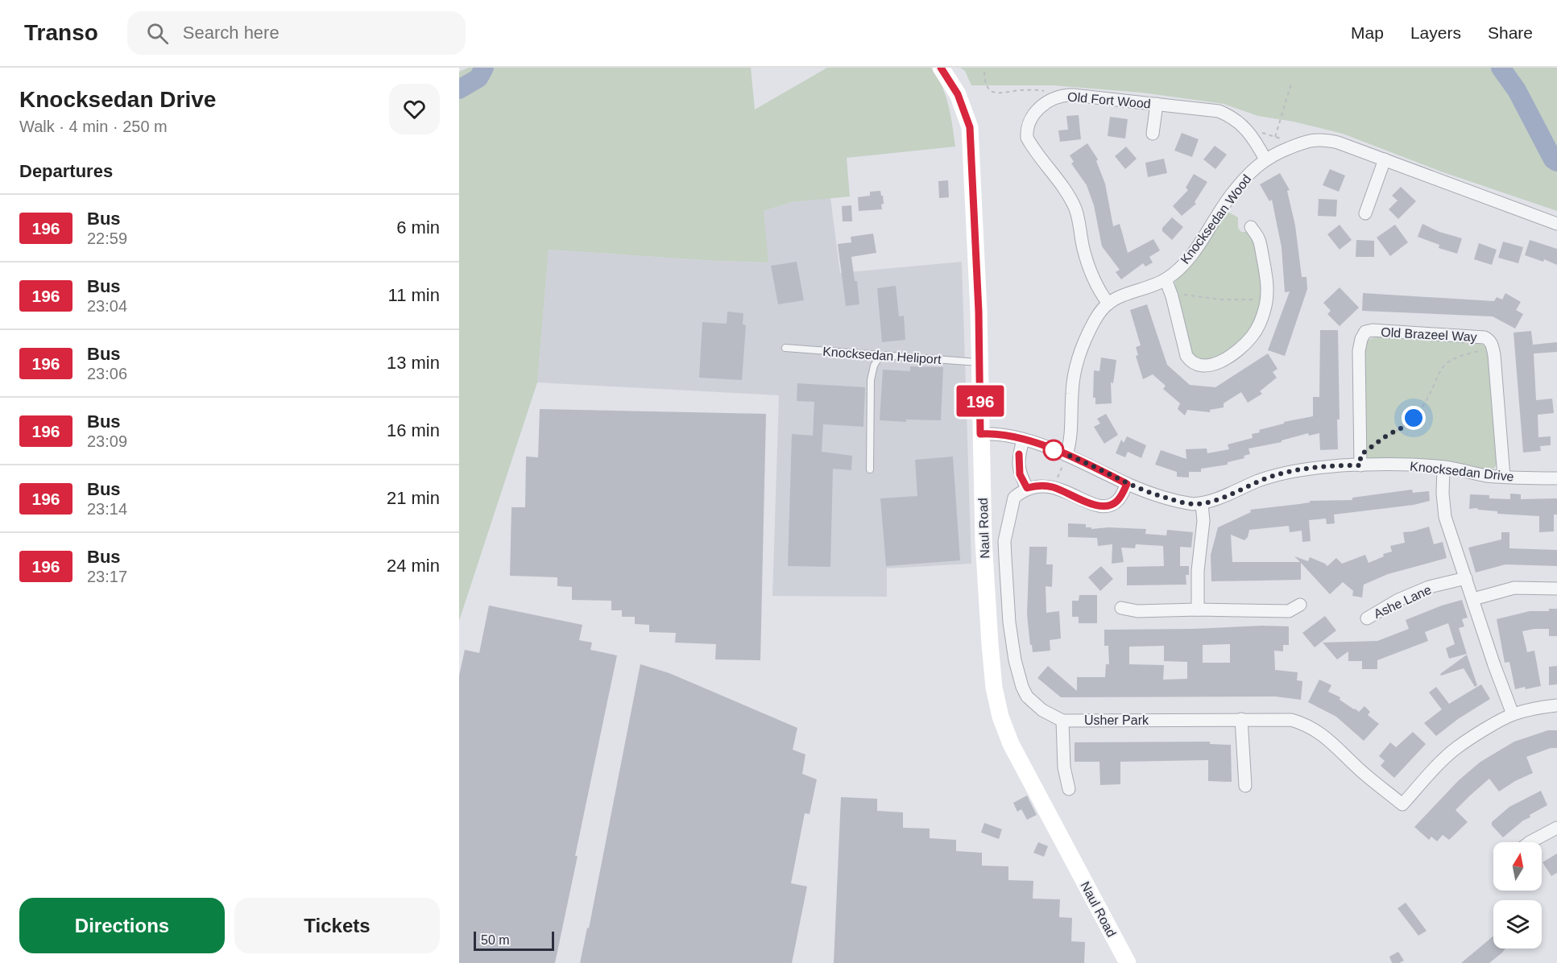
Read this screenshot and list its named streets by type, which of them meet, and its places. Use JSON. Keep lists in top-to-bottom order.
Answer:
{
  "streets": {
    "main road": ["Naul Road"],
    "street": [
      "Old Fort Wood",
      "Knocksedan Wood",
      "Old Brazeel Way",
      "Knocksedan Drive",
      "Ashe Lane",
      "Usher Park"
    ],
    "lane": ["Knocksedan Heliport"]
  },
  "crossings": [
    ["Old Fort Wood", "Knocksedan Wood"],
    ["Old Brazeel Way", "Knocksedan Drive"],
    ["Knocksedan Heliport", "Naul Road"],
    ["Knocksedan Drive", "Naul Road"]
  ],
  "lines": ["bus line 196"],
  "scale_bar": "50 m",
  "north": "top",
  "page": {
    "header": "Transo",
    "search": "Search here",
    "nav": ["Map", "Layers", "Share"],
    "heading": [
      ["Knocksedan Drive", "Walk · 4 min · 250 m"],
      "Departures"
    ],
    "on_map": "196",
    "list": [
      {
        "mark": "196",
        "name": "Bus",
        "note": "22:59",
        "value": "6 min"
      },
      {
        "mark": "196",
        "name": "Bus",
        "note": "23:04",
        "value": "11 min"
      },
      {
        "mark": "196",
        "name": "Bus",
        "note": "23:06",
        "value": "13 min"
      },
      {
        "mark": "196",
        "name": "Bus",
        "note": "23:09",
        "value": "16 min"
      },
      {
        "mark": "196",
        "name": "Bus",
        "note": "23:14",
        "value": "21 min"
      },
      {
        "mark": "196",
        "name": "Bus",
        "note": "23:17",
        "value": "24 min"
      }
    ],
    "buttons": ["Directions", "Tickets"],
    "scale": "50 m"
  }
}
